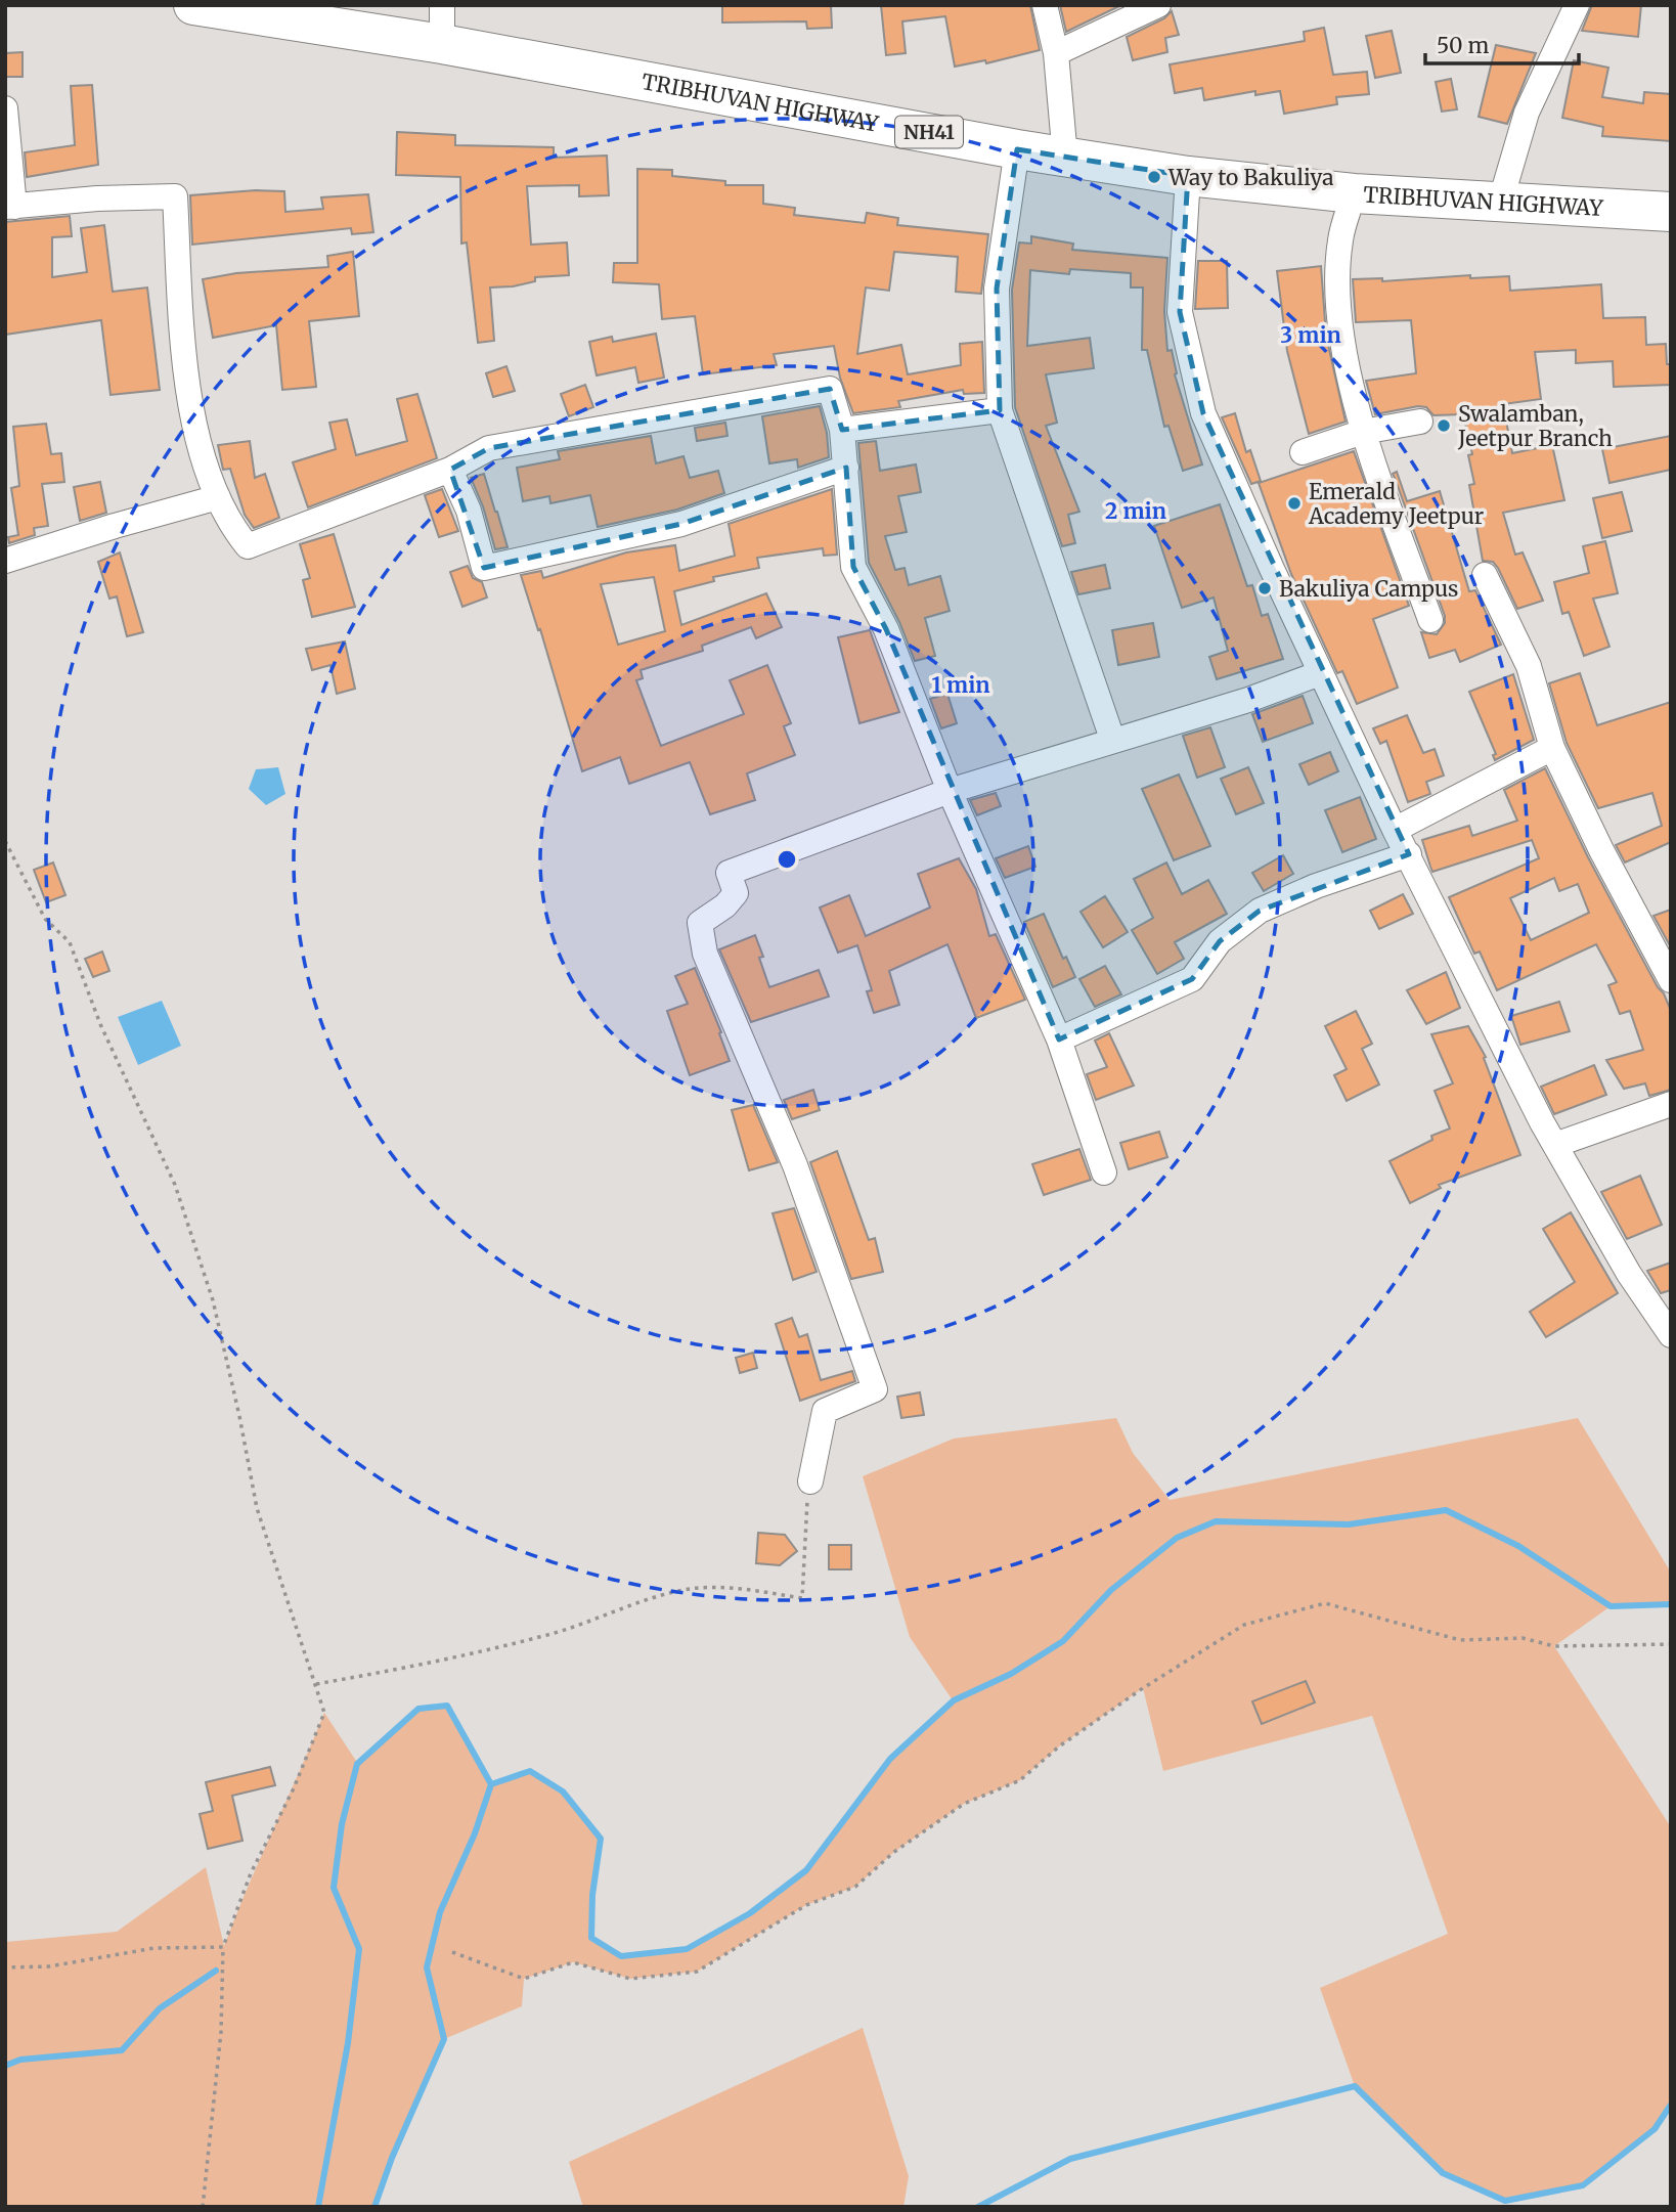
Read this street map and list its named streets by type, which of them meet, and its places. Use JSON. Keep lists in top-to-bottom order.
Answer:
{
  "streets": {
    "highway": ["TRIBHUVAN HIGHWAY", "NH41"]
  },
  "places": [
    "Way to Bakuliya",
    "Swalamban, Jeetpur Branch",
    "Emerald Academy Jeetpur",
    "Bakuliya Campus"
  ],
  "scale_bar": "50 m",
  "rings": ["3 min", "2 min", "1 min"]
}
